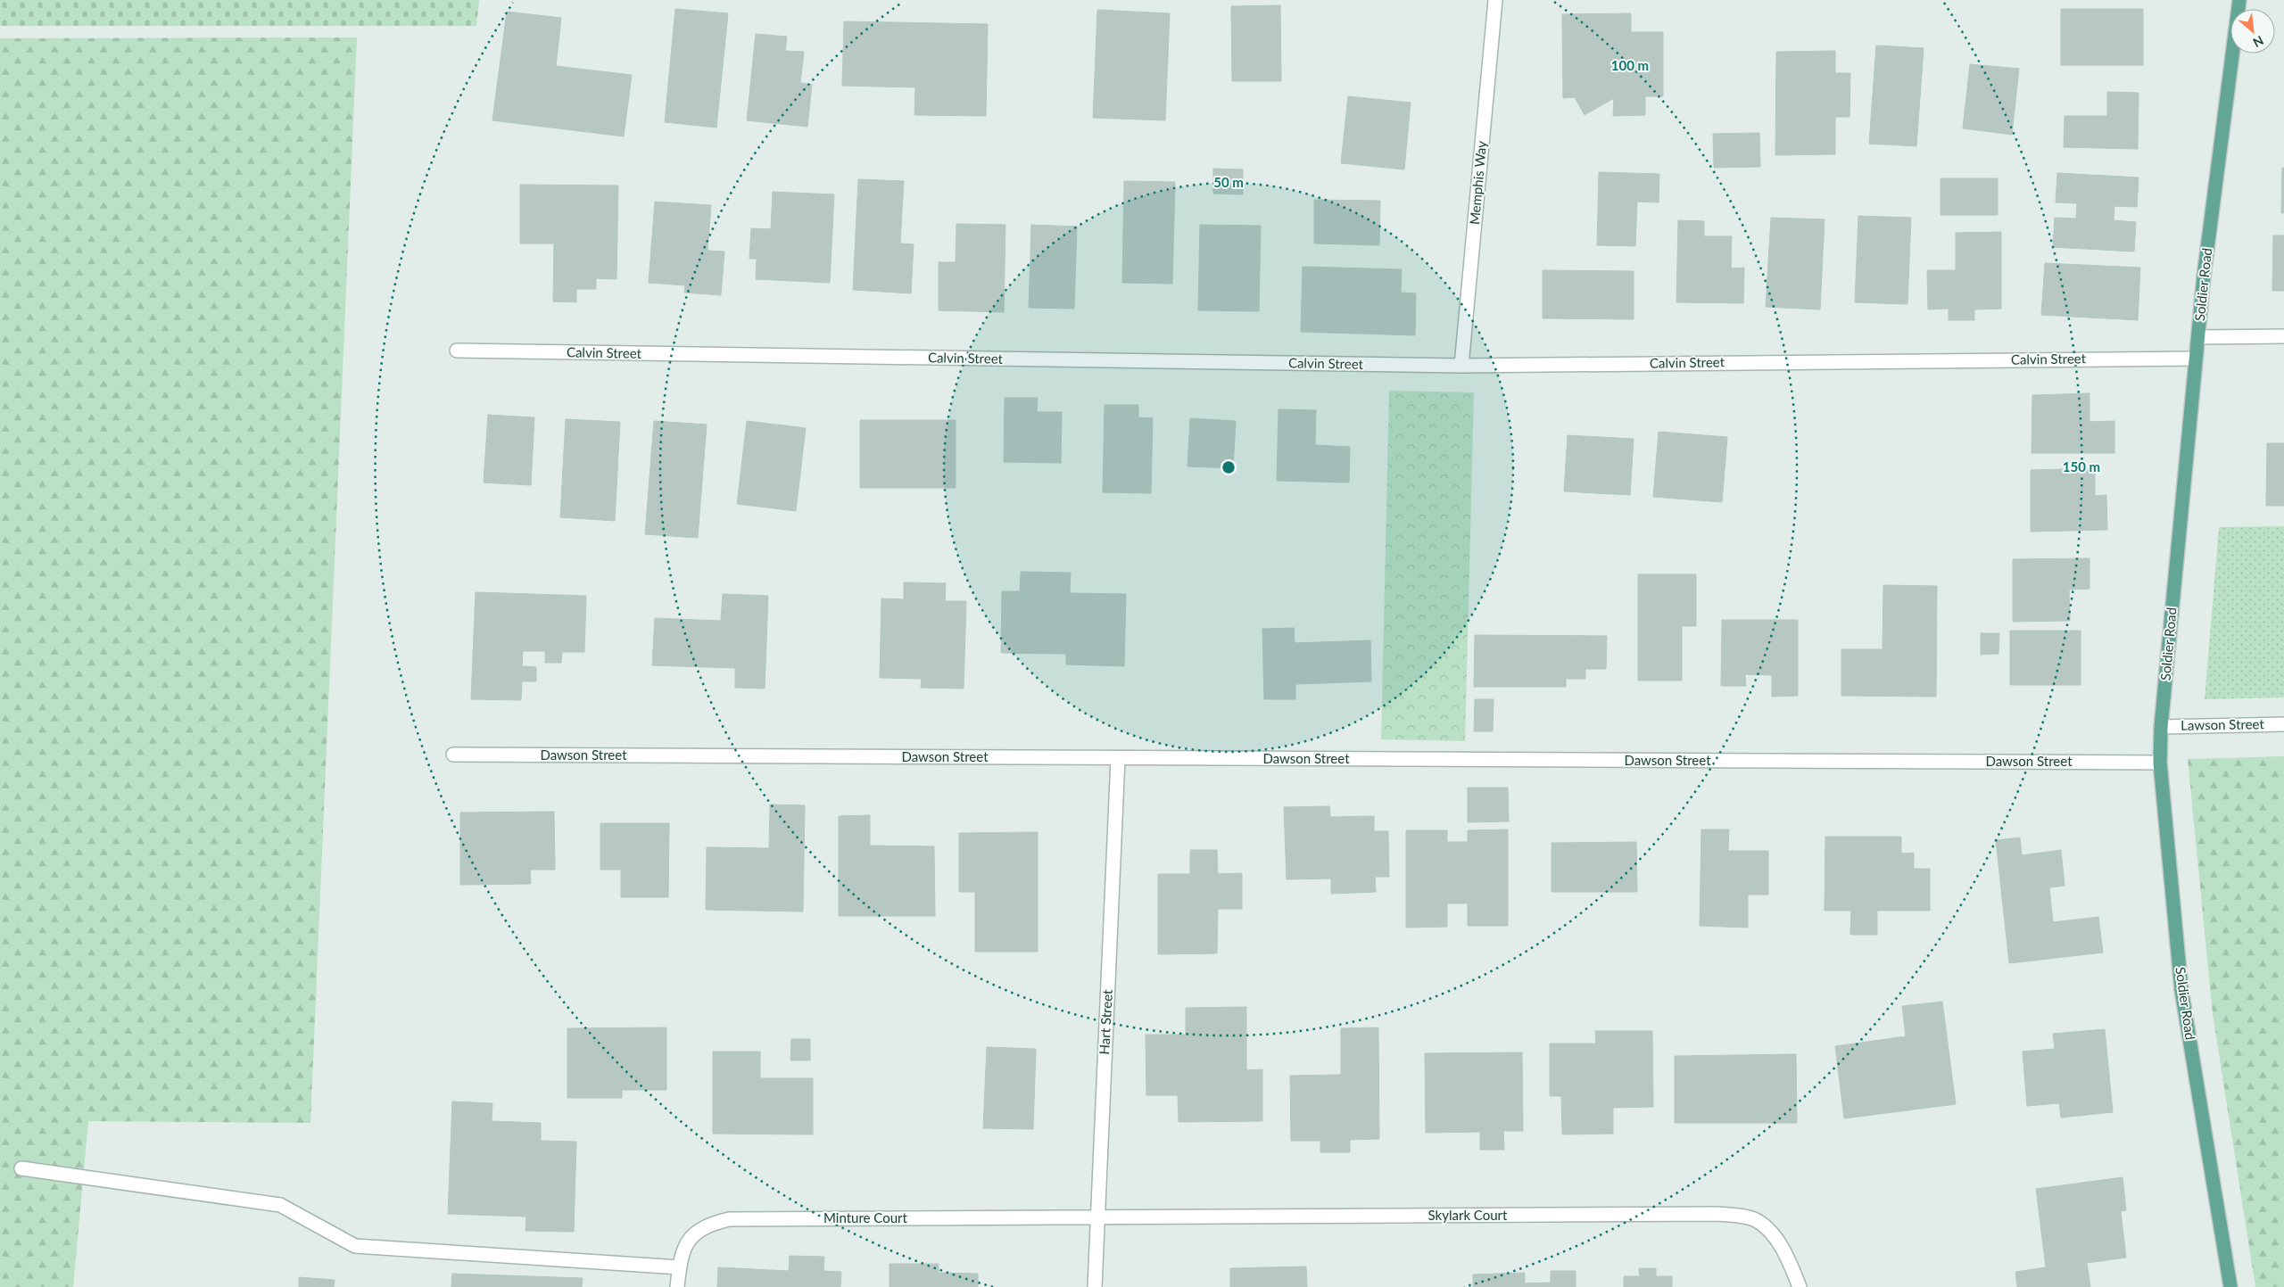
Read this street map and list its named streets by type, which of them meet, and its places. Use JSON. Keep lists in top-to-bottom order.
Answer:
{
  "streets": {
    "main road": ["Soldier Road"],
    "street": [
      "Memphis Way",
      "Calvin Street",
      "Lawson Street",
      "Dawson Street",
      "Hart Street",
      "Skylark Court",
      "Minture Court"
    ]
  },
  "crossings": [
    ["Memphis Way", "Calvin Street"],
    ["Soldier Road", "Calvin Street"],
    ["Soldier Road", "Lawson Street"],
    ["Soldier Road", "Dawson Street"],
    ["Dawson Street", "Hart Street"],
    ["Hart Street", "Skylark Court"],
    ["Hart Street", "Minture Court"],
    ["Skylark Court", "Minture Court"]
  ],
  "north": "bottom right",
  "rings": ["100 m", "50 m", "150 m"]
}
